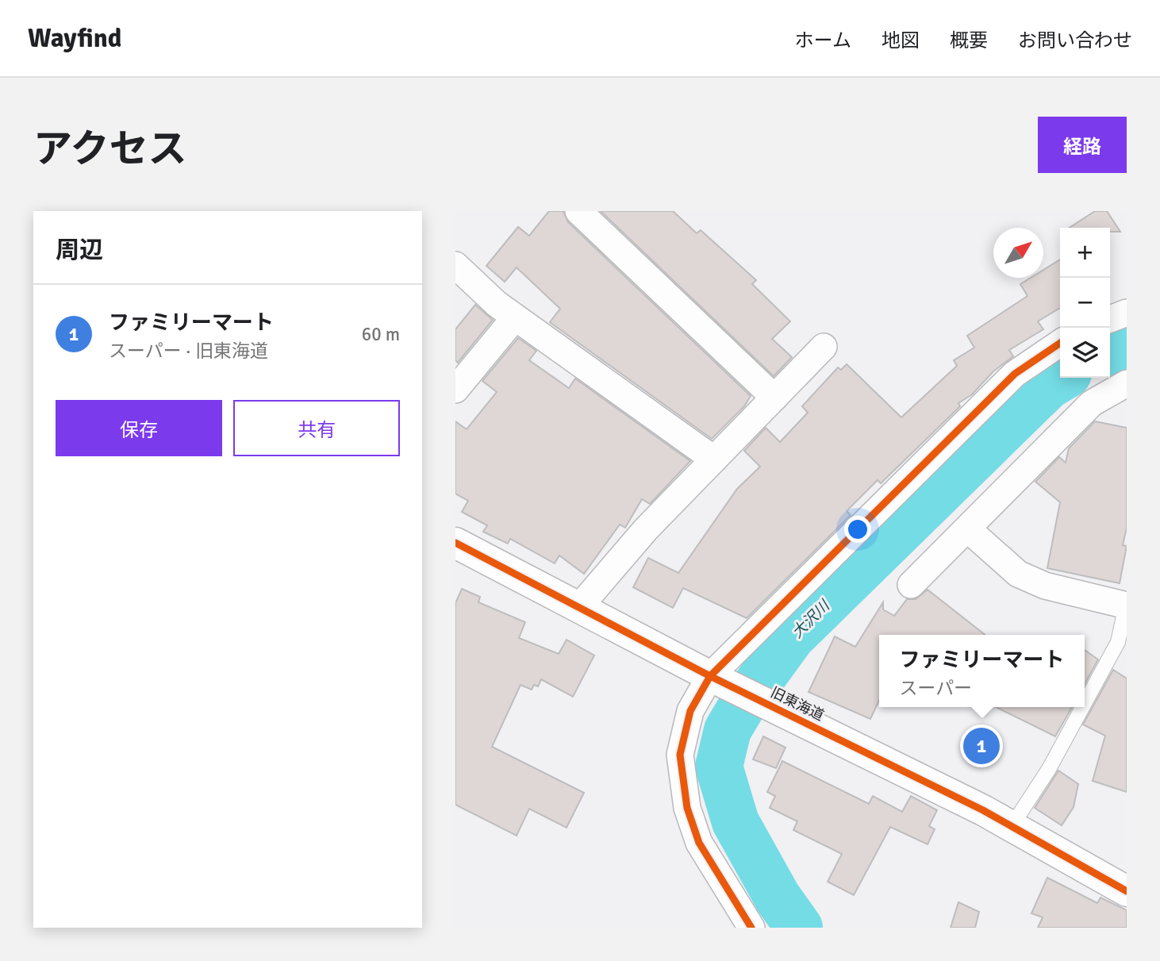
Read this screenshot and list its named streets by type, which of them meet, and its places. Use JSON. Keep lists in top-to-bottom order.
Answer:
{
  "streets": {
    "street": ["旧東海道"]
  },
  "water": ["大沢川"],
  "north": "top right",
  "page": {
    "header": "Wayfind",
    "nav": [
      "ホーム",
      "地図",
      "概要",
      "お問い合わせ"
    ],
    "title": "アクセス",
    "buttons": [
      "経路",
      ["保存", "共有"]
    ],
    "heading": "周辺",
    "map_buttons": ["+", "−"],
    "list": [
      {
        "mark": "1",
        "name": "ファミリーマート",
        "note": "スーパー · 旧東海道",
        "value": "60 m"
      }
    ],
    "popup": ["ファミリーマート", "スーパー"],
    "pins": "1"
  }
}
